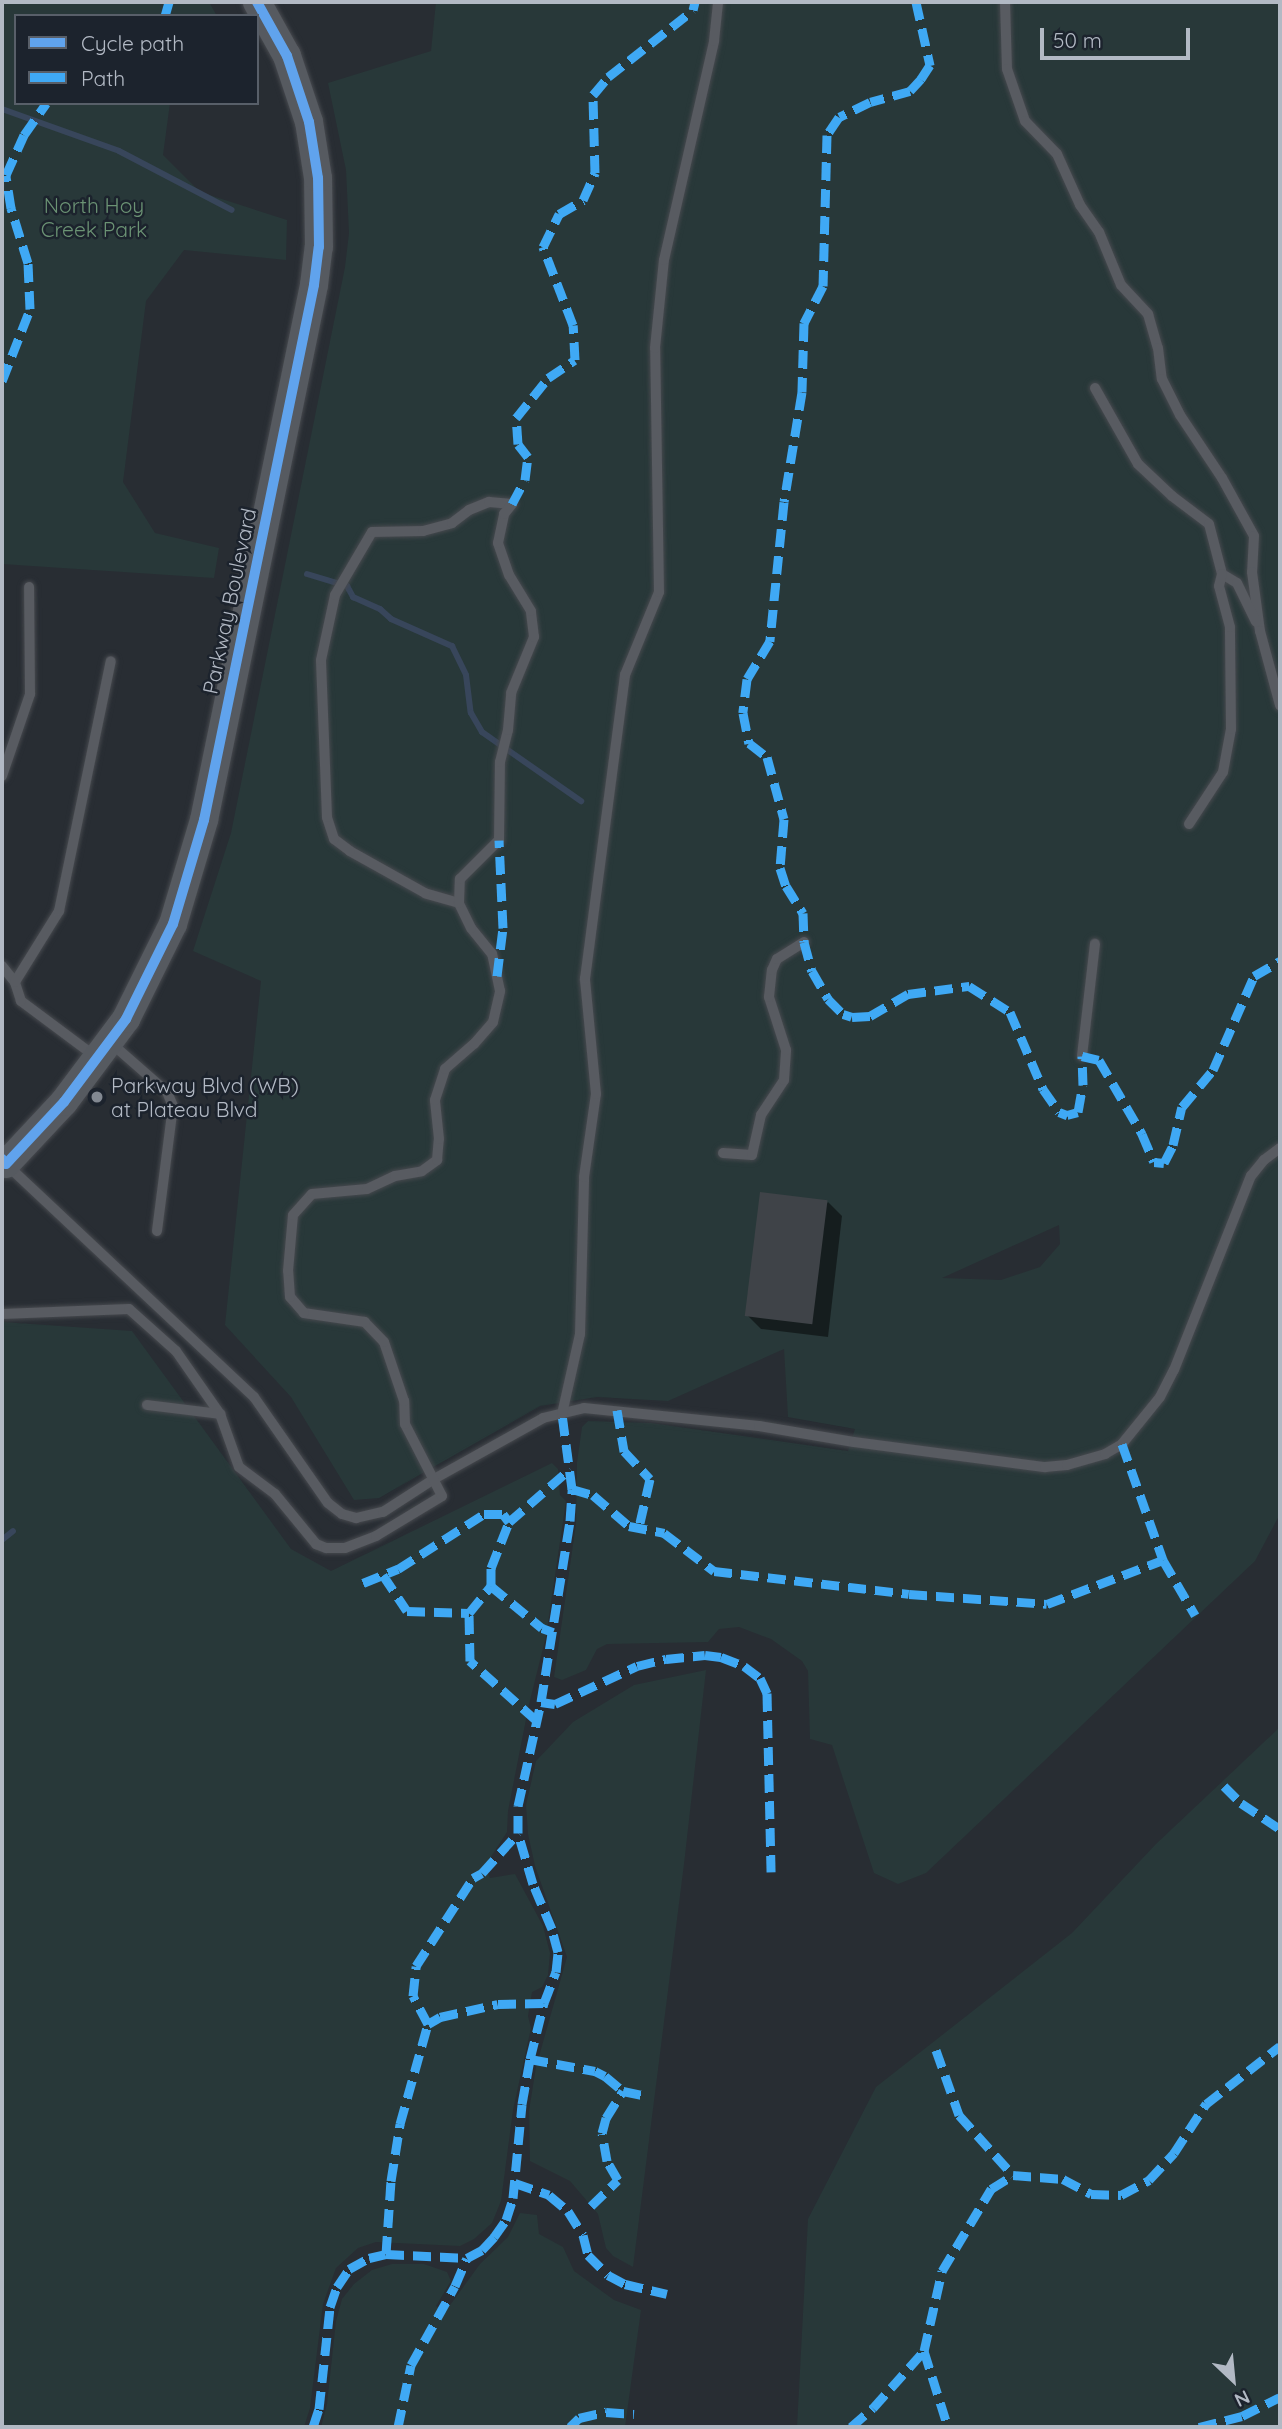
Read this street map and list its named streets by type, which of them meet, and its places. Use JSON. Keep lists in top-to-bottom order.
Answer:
{
  "streets": {
    "street": ["Parkway Boulevard"]
  },
  "parks": ["North Hoy Creek Park"],
  "places": ["Parkway Blvd (WB) at Plateau Blvd"],
  "legend": ["Cycle path", "Path"],
  "scale_bar": "50 m",
  "north": "bottom right"
}
